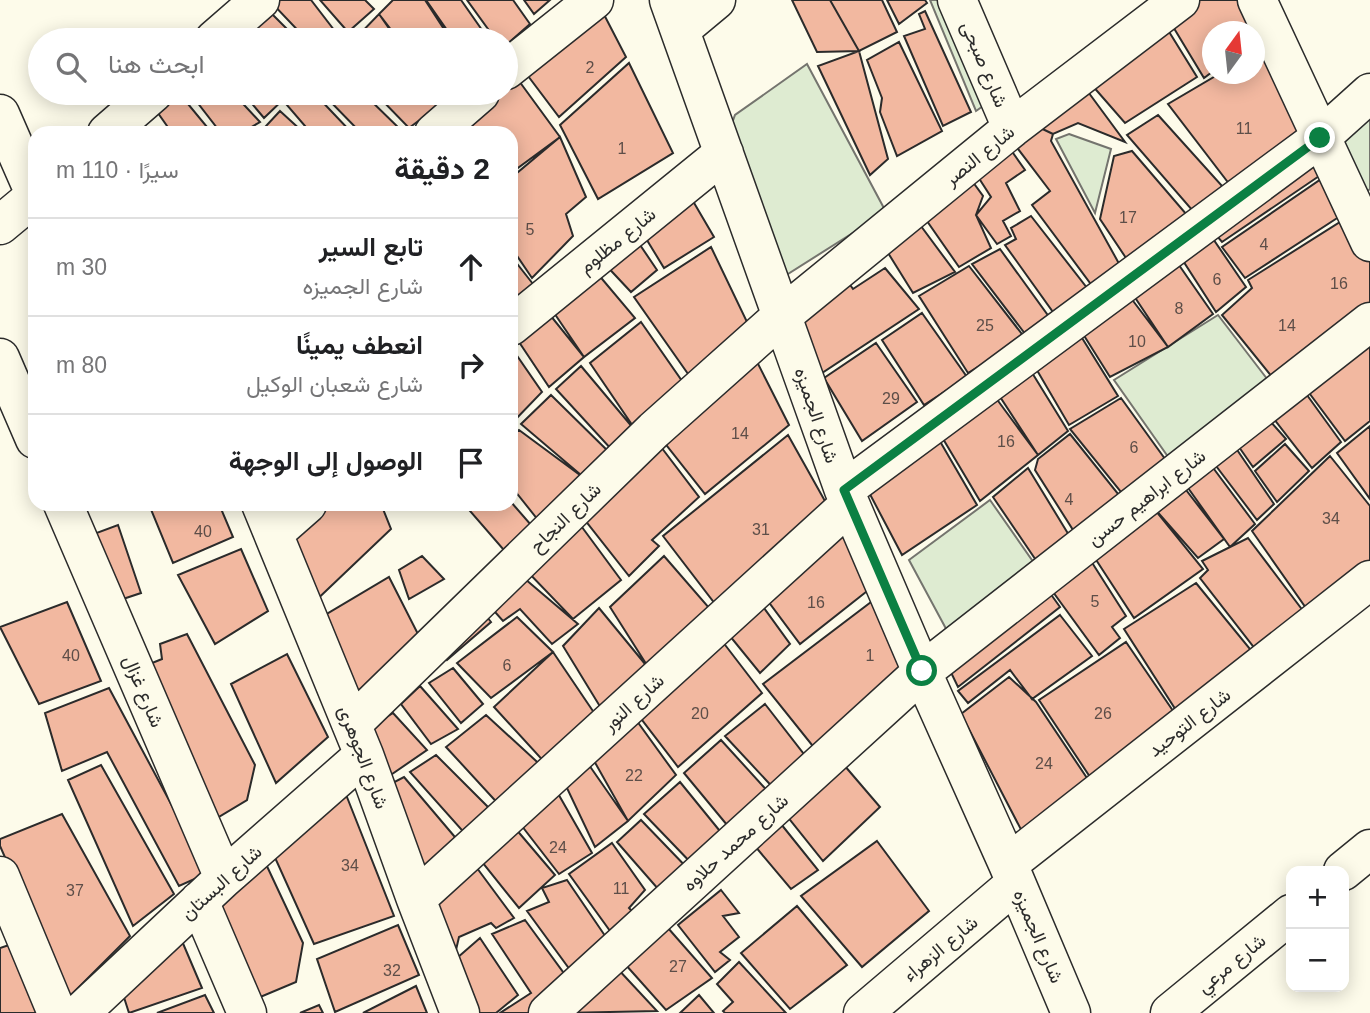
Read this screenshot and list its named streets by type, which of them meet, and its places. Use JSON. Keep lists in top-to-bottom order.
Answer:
{
  "streets": {
    "street": [
      "شارع صبحى",
      "شارع النصر",
      "شارع مظلوم",
      "شارع الجميزه",
      "شارع ابراهيم حسن",
      "شارع النجاح",
      "شارع غزال",
      "شارع النور",
      "شارع التوحيد",
      "شارع الجوهرى",
      "شارع محمد حلاوه",
      "شارع البستان",
      "شارع الزهراء",
      "شارع مرعي"
    ]
  },
  "crossings": [
    ["شارع صبحى", "شارع النصر"],
    ["شارع النصر", "شارع الجميزه"],
    ["شارع النصر", "شارع النجاح"],
    ["شارع مظلوم", "شارع الجميزه"],
    ["شارع الجميزه", "شارع ابراهيم حسن"],
    ["شارع الجميزه", "شارع النجاح"],
    ["شارع الجميزه", "شارع النور"],
    ["شارع الجميزه", "شارع التوحيد"],
    ["شارع الجميزه", "شارع محمد حلاوه"],
    ["شارع الجميزه", "شارع الزهراء"],
    ["شارع ابراهيم حسن", "شارع محمد حلاوه"],
    ["شارع النجاح", "شارع الجوهرى"],
    ["شارع النجاح", "شارع البستان"],
    ["شارع غزال", "شارع البستان"],
    ["شارع النور", "شارع الجوهرى"],
    ["شارع التوحيد", "شارع الزهراء"],
    ["شارع الجوهرى", "شارع البستان"]
  ],
  "house_numbers": [
    "2",
    "11",
    "1",
    "17",
    "5",
    "4",
    "6",
    "16",
    "8",
    "25",
    "14",
    "10",
    "29",
    "14",
    "16",
    "6",
    "4",
    "34",
    "31",
    "40",
    "5",
    "16",
    "40",
    "1",
    "6",
    "20",
    "26",
    "24",
    "22",
    "24",
    "34",
    "11",
    "37",
    "27",
    "32"
  ],
  "north": "top",
  "page": {
    "search": "ابحث هنا",
    "heading": ["2 دقيقة", "سيرًا · 110 m"],
    "list": [
      ["تابع السير", "شارع الجميزه", "30 m"],
      ["انعطف يمينًا", "شارع شعبان الوكيل", "80 m"],
      "الوصول إلى الوجهة"
    ],
    "map_buttons": ["+", "−"]
  }
}
